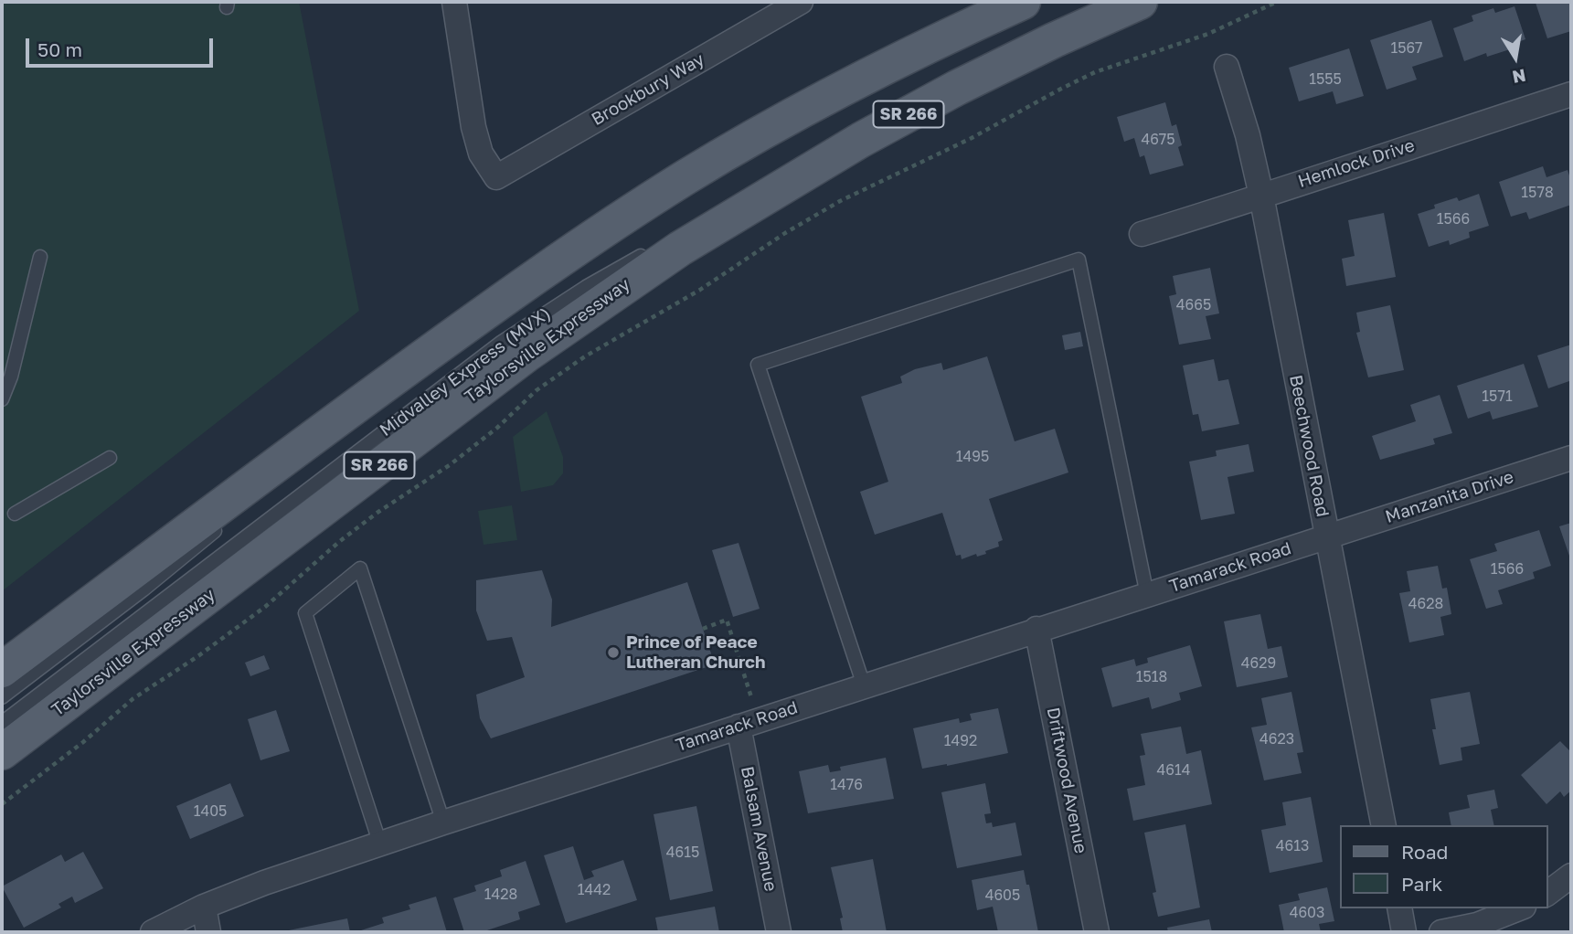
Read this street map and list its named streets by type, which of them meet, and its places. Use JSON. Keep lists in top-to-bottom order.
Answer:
{
  "streets": {
    "main road": ["SR 266", "Taylorsville Expressway"],
    "street": [
      "Brookbury Way",
      "Hemlock Drive",
      "Beechwood Road",
      "Manzanita Drive",
      "Tamarack Road",
      "Driftwood Avenue",
      "Balsam Avenue"
    ],
    "lane": ["Midvalley Express (MVX)"]
  },
  "crossings": [
    ["Hemlock Drive", "Beechwood Road"],
    ["Taylorsville Expressway", "Midvalley Express (MVX)"],
    ["Beechwood Road", "Manzanita Drive"],
    ["Beechwood Road", "Tamarack Road"],
    ["Manzanita Drive", "Tamarack Road"],
    ["Tamarack Road", "Driftwood Avenue"],
    ["Tamarack Road", "Balsam Avenue"]
  ],
  "places": ["Prince of Peace Lutheran Church"],
  "house_numbers": [
    "1567",
    "1555",
    "4675",
    "1578",
    "1566",
    "4665",
    "1571",
    "1495",
    "1566",
    "4628",
    "4629",
    "1518",
    "4623",
    "1492",
    "4614",
    "1476",
    "1405",
    "4613",
    "4615",
    "1442",
    "1428",
    "4605",
    "4603"
  ],
  "legend": ["Road", "Park"],
  "scale_bar": "50 m",
  "north": "bottom"
}
